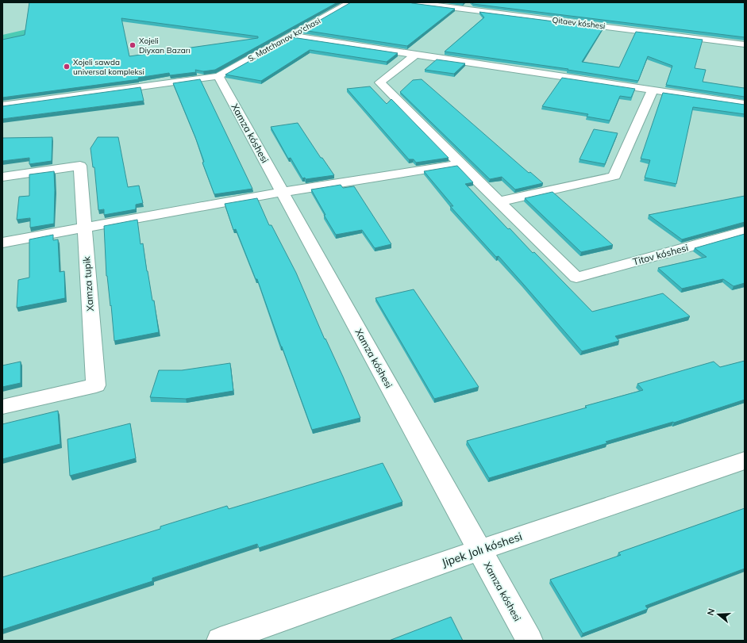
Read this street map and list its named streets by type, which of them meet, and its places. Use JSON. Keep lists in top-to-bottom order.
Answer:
{
  "streets": {
    "street": [
      "Qitaev kóshesi",
      "S. Matchanov ko'chasi",
      "Xamza kóshesi",
      "Titov kóshesi",
      "Xamza tupik",
      "Jipek Jolı kóshesi"
    ]
  },
  "crossings": [
    ["S. Matchanov ko'chasi", "Xamza kóshesi"],
    ["Xamza kóshesi", "Jipek Jolı kóshesi"]
  ],
  "places": ["Xojeli Diyxan Bazarı", "Xojeli sawda universal kompleksi"],
  "north": "left"
}
